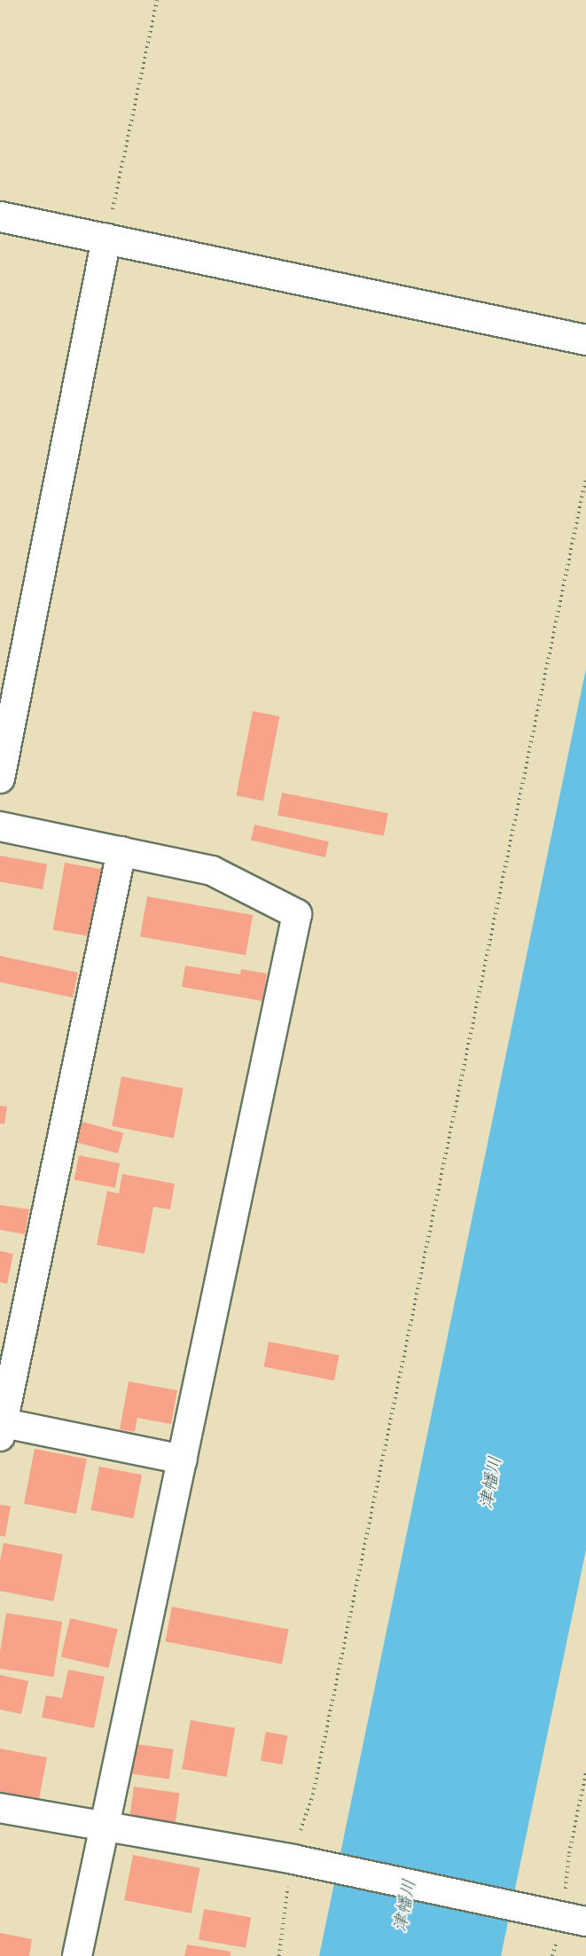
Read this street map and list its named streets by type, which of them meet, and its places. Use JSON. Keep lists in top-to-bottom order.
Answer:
{
  "water": ["津幡川"]
}
